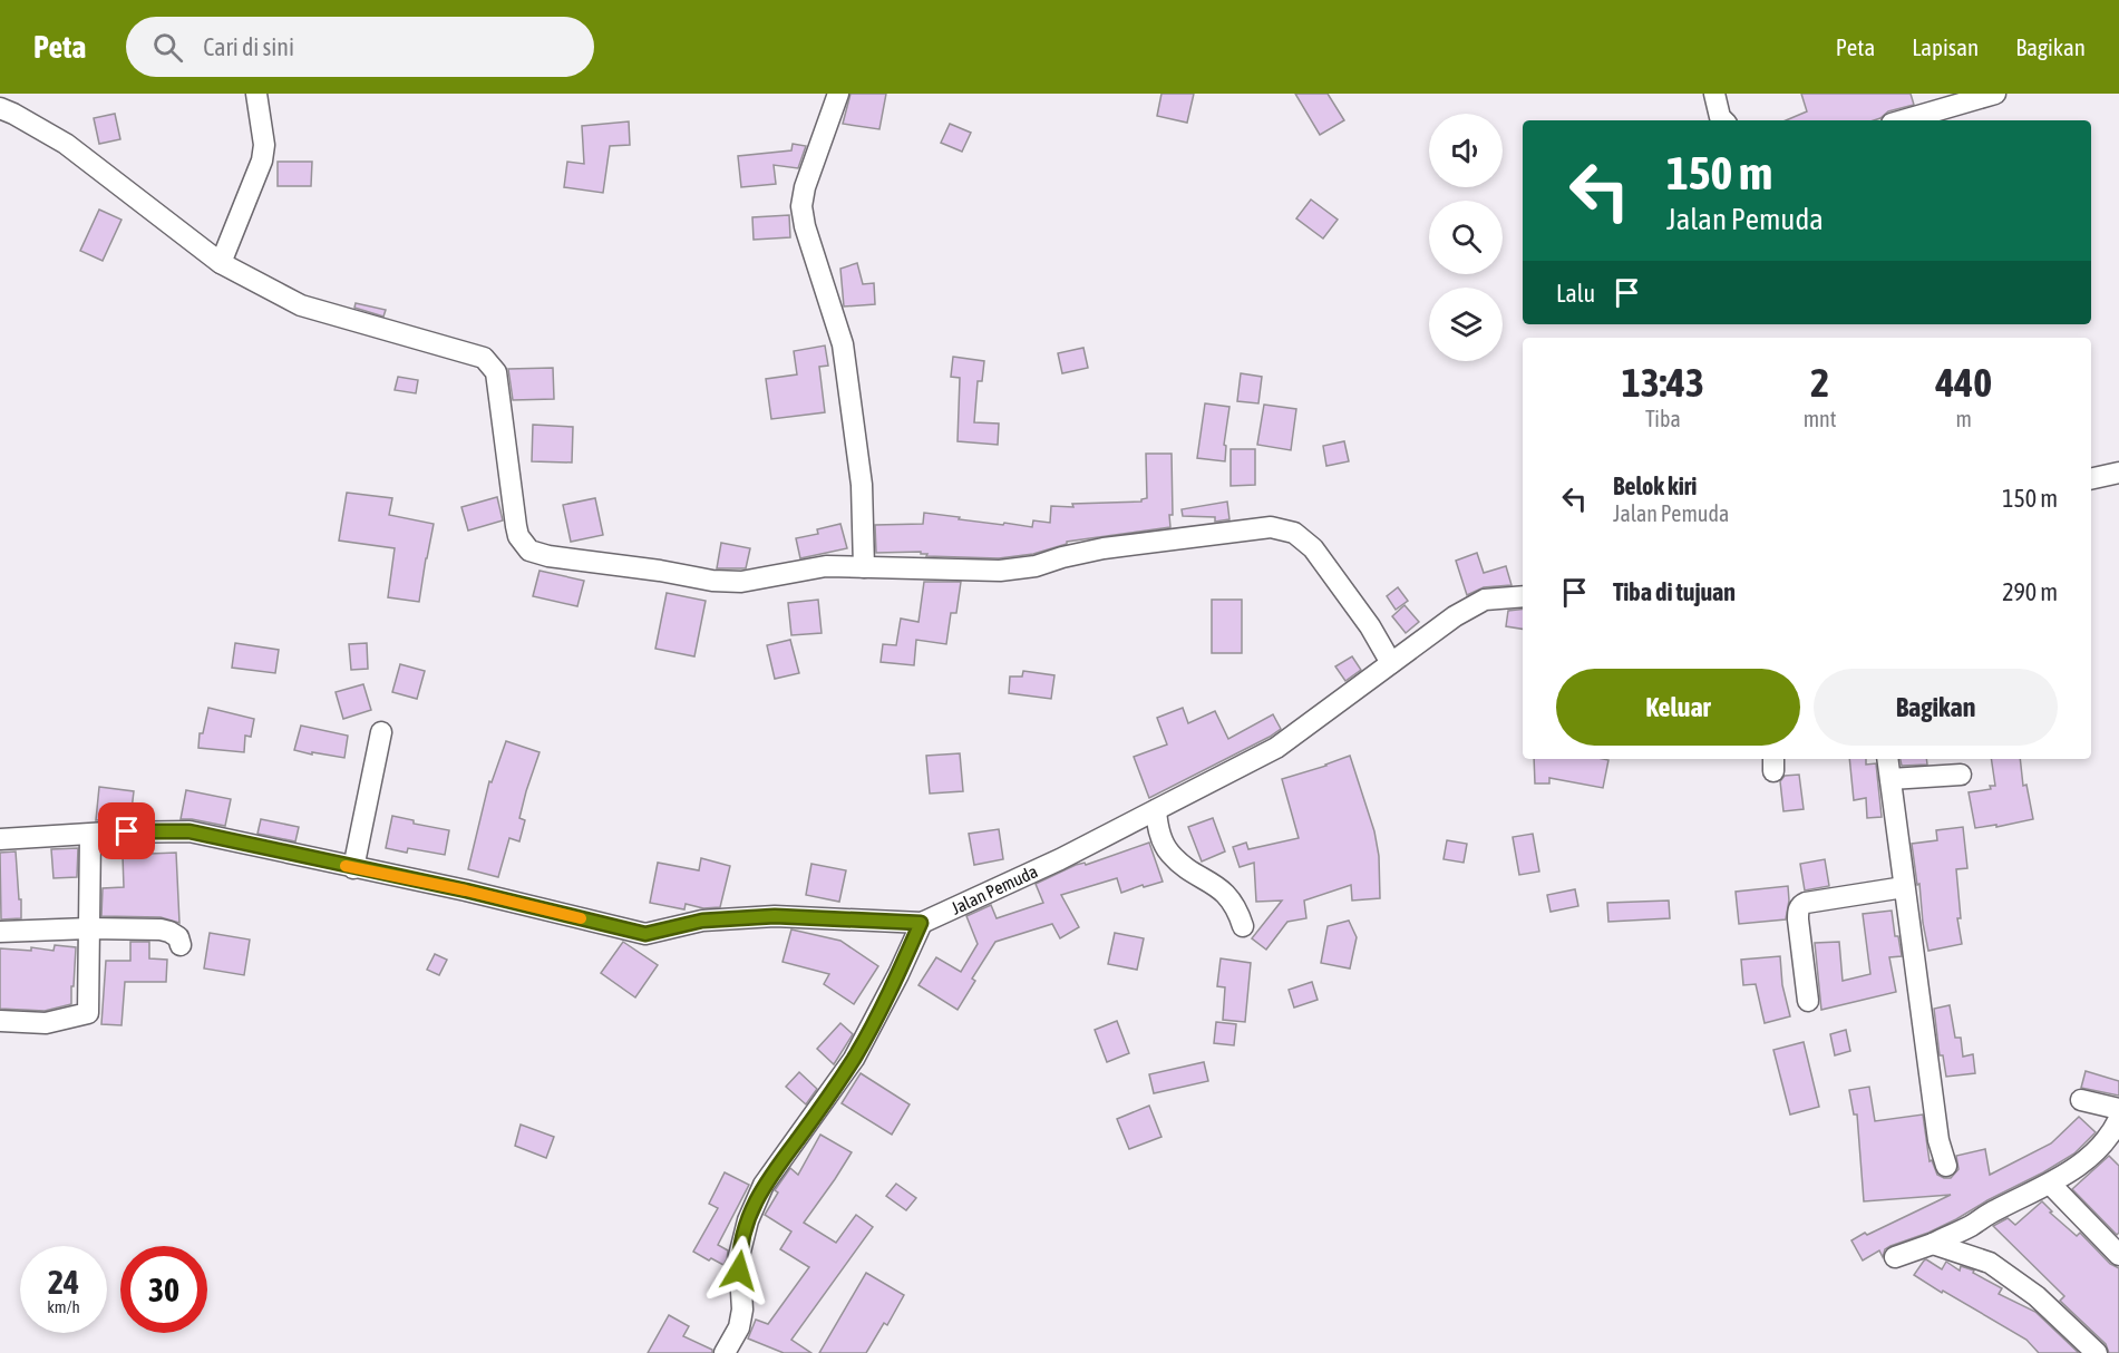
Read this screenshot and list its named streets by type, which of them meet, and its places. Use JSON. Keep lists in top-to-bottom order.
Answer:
{
  "streets": {
    "street": ["Jalan Pemuda"]
  },
  "page": {
    "header": "Peta",
    "search": "Cari di sini",
    "nav": ["Peta", "Lapisan", "Bagikan"],
    "turn": ["150 m", "Jalan Pemuda"],
    "then": "Lalu",
    "eta": [
      "13:43",
      "Tiba",
      "2",
      "mnt",
      "440",
      "m"
    ],
    "list": [
      {
        "name": "Belok kiri",
        "note": "Jalan Pemuda",
        "value": "150 m"
      },
      {
        "name": "Tiba di tujuan",
        "value": "290 m"
      }
    ],
    "buttons": ["Keluar", "Bagikan"],
    "speed": "24 km/h",
    "limit": "30"
  }
}
